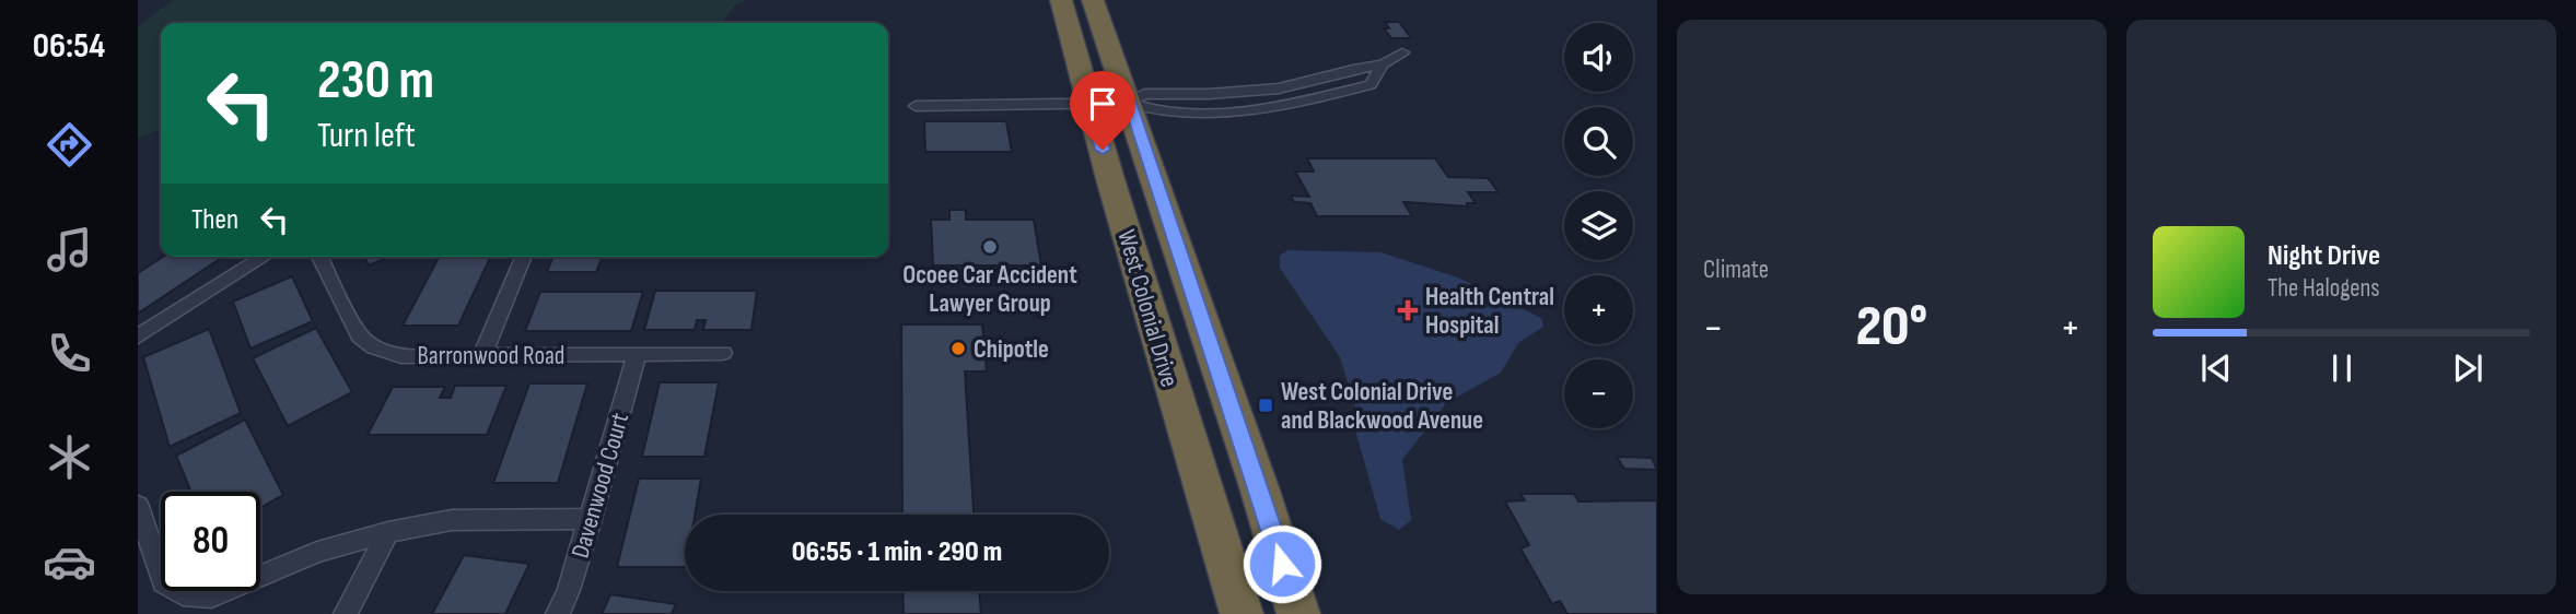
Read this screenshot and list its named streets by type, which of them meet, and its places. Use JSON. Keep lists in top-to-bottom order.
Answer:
{
  "streets": {
    "highway": ["West Colonial Drive"],
    "street": ["Barronwood Road", "Davenwood Court"]
  },
  "crossings": [
    ["Barronwood Road", "Davenwood Court"]
  ],
  "places": {
    "other": ["Ocoee Car Accident Lawyer Group", "Chipotle"],
    "health": ["Health Central Hospital"],
    "transit": ["West Colonial Drive and Blackwood Avenue"]
  },
  "page": {
    "tabs": "06:54",
    "tile": "Climate",
    "map_buttons": ["+", "−"],
    "turn": ["230 m", "Turn left"],
    "then": "Then",
    "song": ["Night Drive", "The Halogens"],
    "heat": ["−", "20°", "+"],
    "limit": "80",
    "trip": "06:55 · 1 min · 290 m"
  }
}
